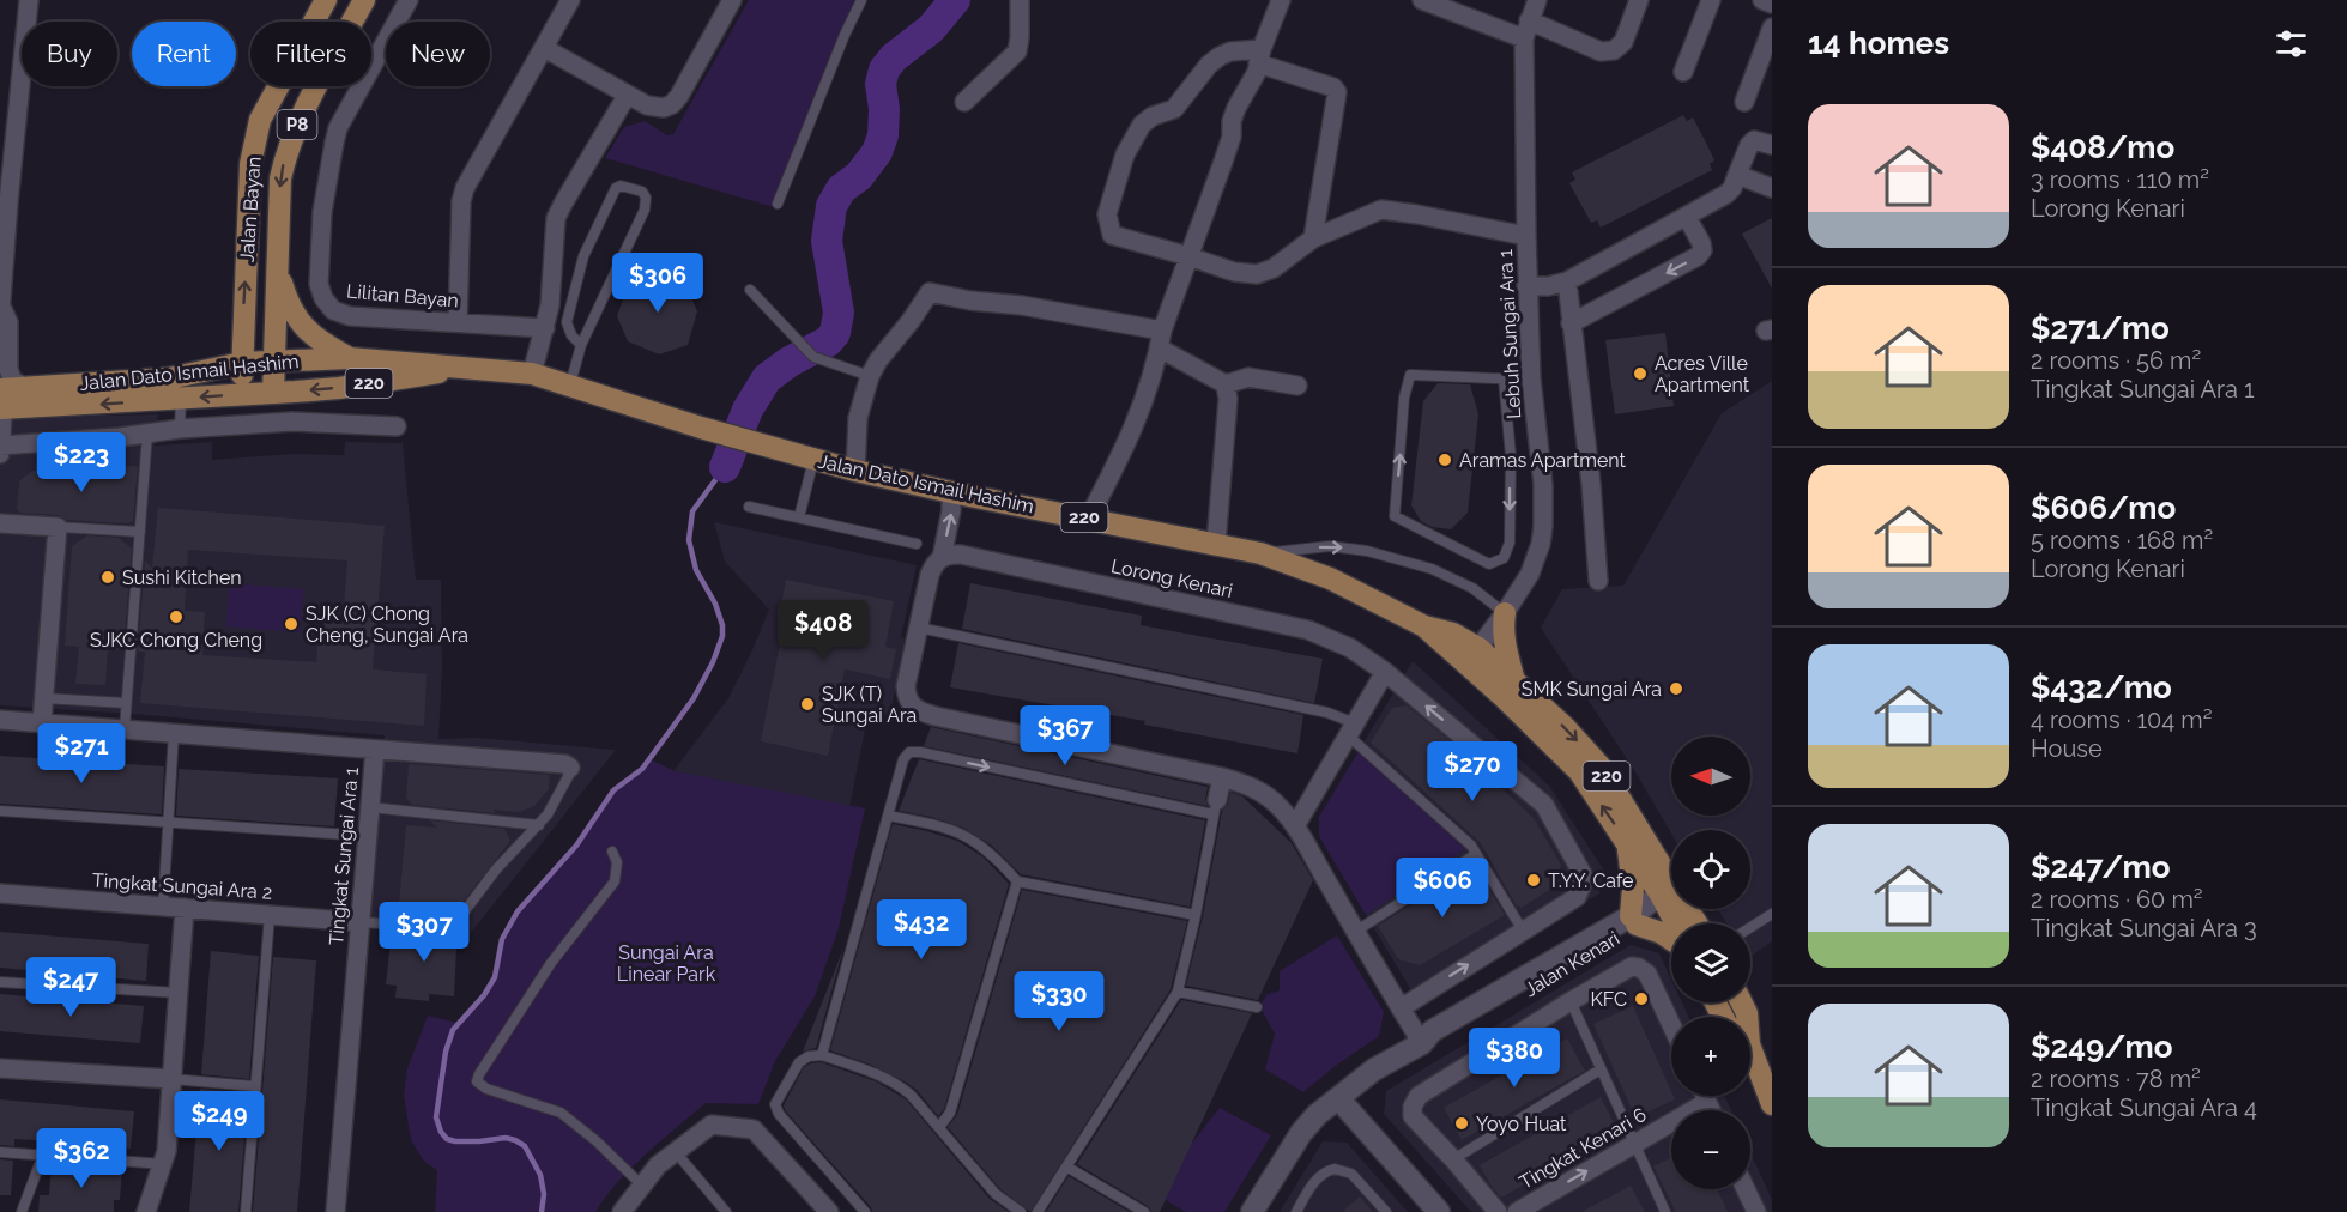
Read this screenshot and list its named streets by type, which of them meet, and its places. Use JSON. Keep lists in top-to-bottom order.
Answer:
{
  "streets": {
    "main road": [
      "P8",
      "Jalan Bayan",
      "Jalan Dato Ismail Hashim",
      "220"
    ],
    "street": [
      "Lilitan Bayan",
      "Lebuh Sungai Ara 1",
      "Lorong Kenari",
      "Tingkat Sungai Ara 1",
      "Tingkat Sungai Ara 2",
      "Jalan Kenari",
      "Tingkat Kenari 6"
    ]
  },
  "crossings": [
    ["Jalan Bayan", "Jalan Dato Ismail Hashim"],
    ["Lebuh Sungai Ara 1", "Jalan Dato Ismail Hashim"],
    ["Jalan Dato Ismail Hashim", "Jalan Kenari"],
    ["Tingkat Sungai Ara 1", "Tingkat Sungai Ara 2"]
  ],
  "one_way": ["Tingkat Kenari 6"],
  "parks": ["Sungai Ara Linear Park"],
  "places": [
    "Acres Ville Apartment",
    "Aramas Apartment",
    "Sushi Kitchen",
    "SJKC Chong Cheng",
    "SJK (C) Chong Cheng, Sungai Ara",
    "SMK Sungai Ara",
    "SJK (T) Sungai Ara",
    "T.Y.Y. Cafe",
    "KFC",
    "Yoyo Huat"
  ],
  "north": "left",
  "page": {
    "heading": "14 homes",
    "chip": [
      "Buy",
      "Rent",
      "Filters",
      "New"
    ],
    "list": [
      {
        "name": "$408/mo",
        "note": "3 rooms · 110 m² · Lorong Kenari"
      },
      {
        "name": "$271/mo",
        "note": "2 rooms · 56 m² · Tingkat Sungai Ara 1"
      },
      {
        "name": "$606/mo",
        "note": "5 rooms · 168 m² · Lorong Kenari"
      },
      {
        "name": "$432/mo",
        "note": "4 rooms · 104 m² · House"
      },
      {
        "name": "$247/mo",
        "note": "2 rooms · 60 m² · Tingkat Sungai Ara 3"
      },
      {
        "name": "$249/mo",
        "note": "2 rooms · 78 m² · Tingkat Sungai Ara 4"
      }
    ],
    "price": [
      "$306",
      "$223",
      "$408",
      "$367",
      "$271",
      "$270",
      "$606",
      "$432",
      "$307",
      "$247",
      "$330",
      "$380",
      "$249",
      "$362"
    ],
    "map_buttons": ["+", "−"]
  }
}
